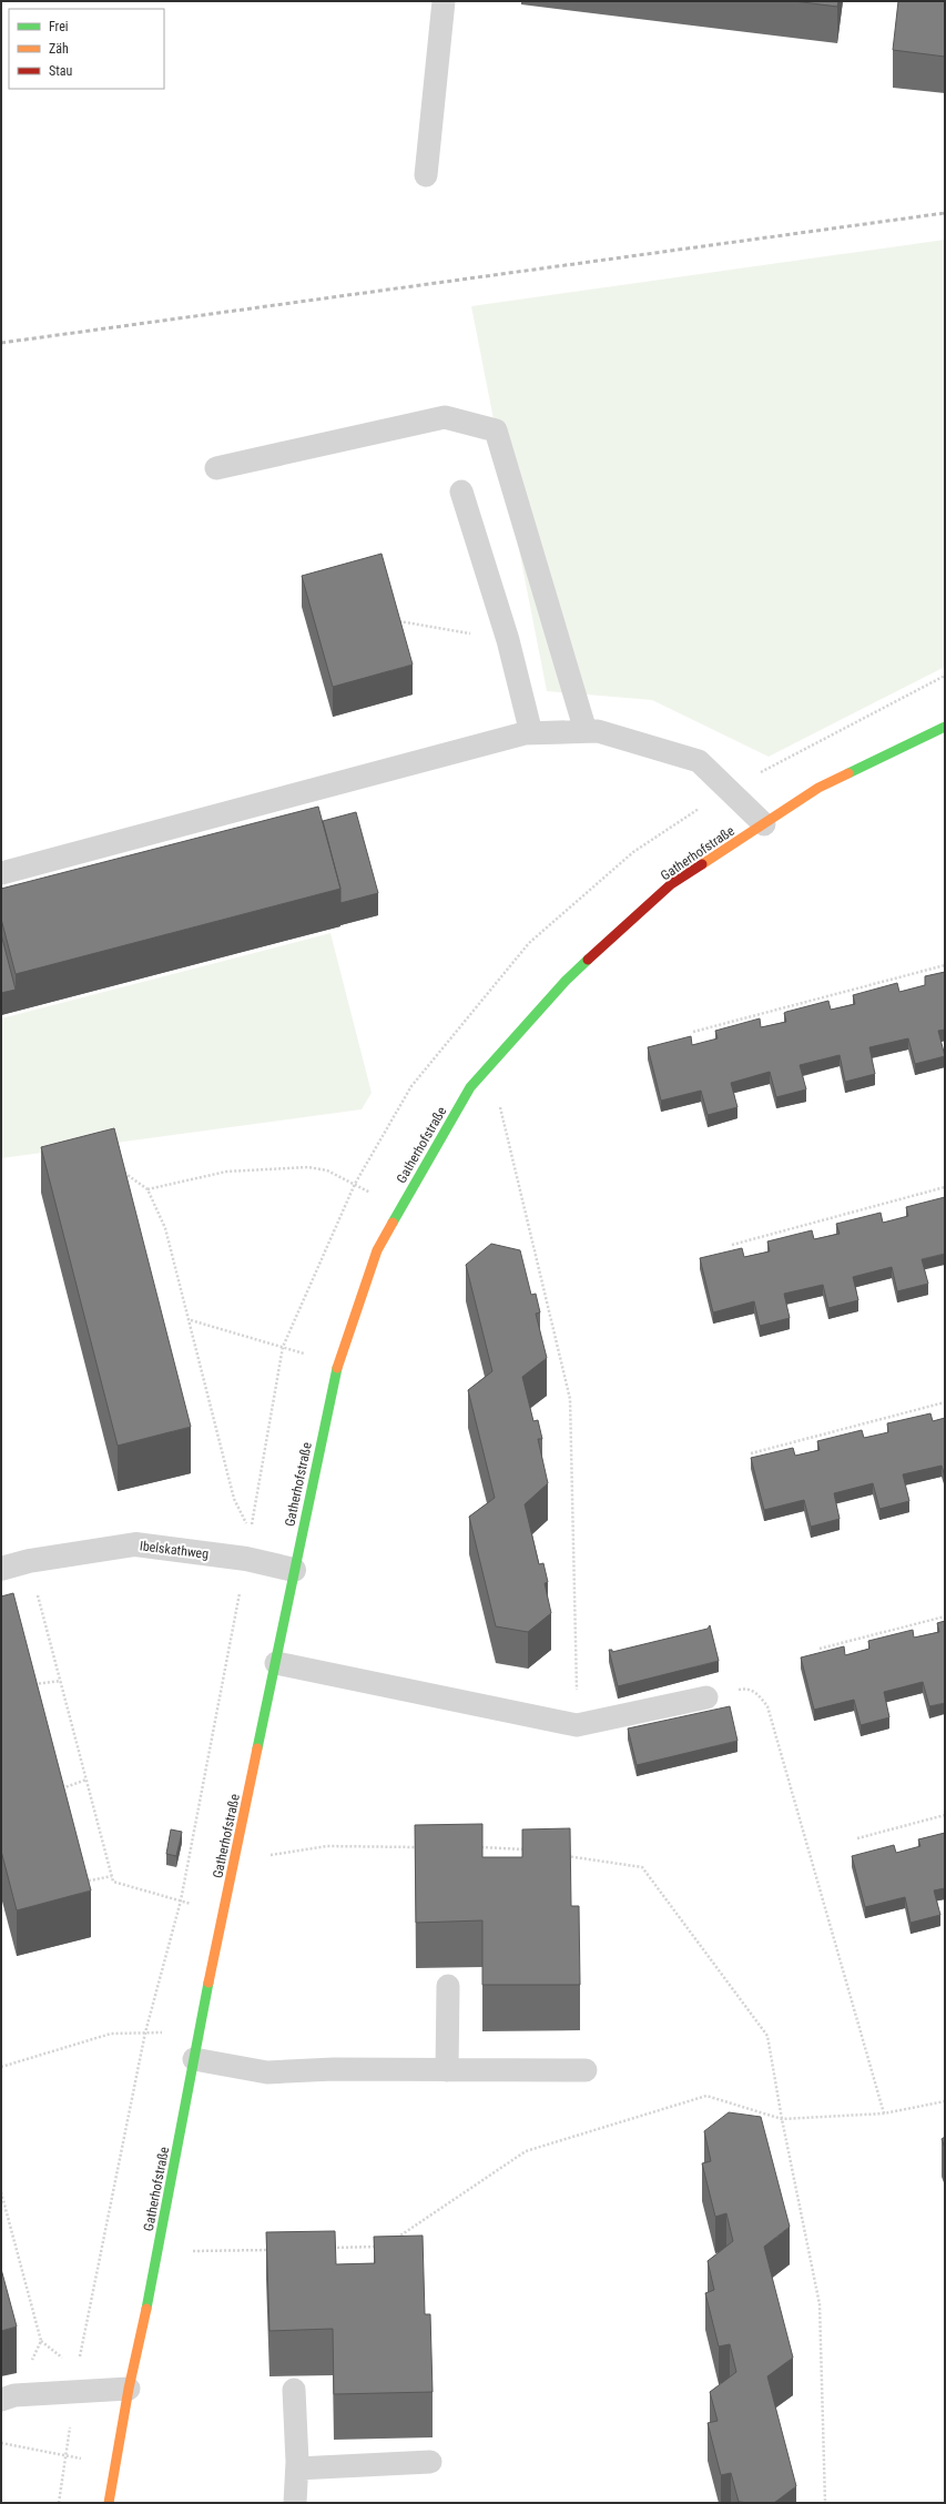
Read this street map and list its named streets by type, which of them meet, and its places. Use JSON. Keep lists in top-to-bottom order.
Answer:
{
  "streets": {
    "street": ["Gatherhofstraße", "Ibelskathweg"]
  },
  "crossings": [
    ["Gatherhofstraße", "Ibelskathweg"]
  ],
  "legend": ["Frei", "Zäh", "Stau"]
}
